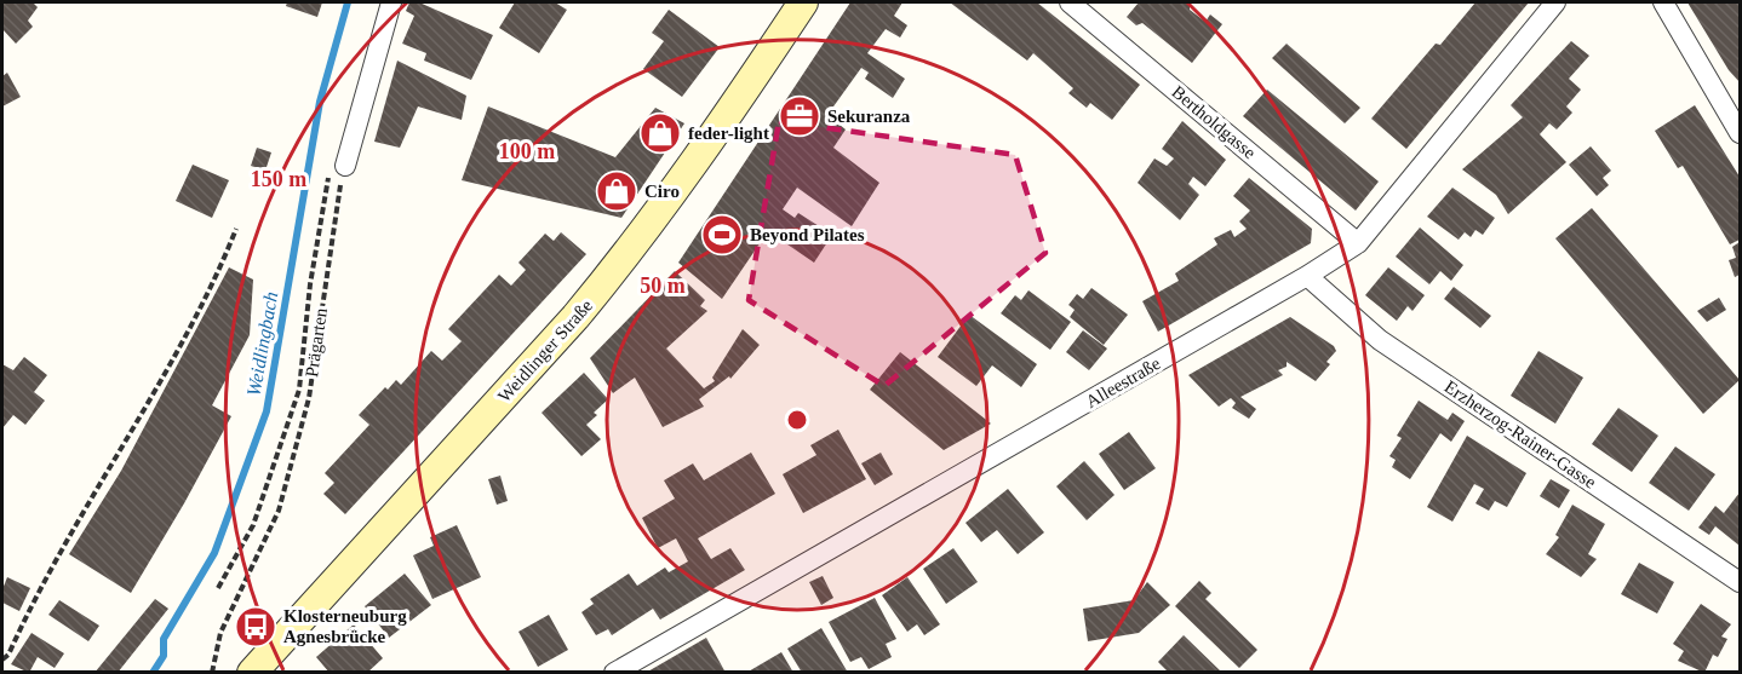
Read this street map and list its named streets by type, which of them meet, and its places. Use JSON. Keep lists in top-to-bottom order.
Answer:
{
  "streets": {
    "main road": ["Weidlinger Straße"],
    "street": ["Bertholdgasse", "Alleestraße", "Erzherzog-Rainer-Gasse"],
    "path": ["Prägarten"]
  },
  "crossings": [
    ["Bertholdgasse", "Alleestraße"],
    ["Alleestraße", "Erzherzog-Rainer-Gasse"]
  ],
  "water": ["Weidlingbach"],
  "places": {
    "office": ["Sekuranza"],
    "shop": ["feder-light", "Ciro"],
    "sports": ["Beyond Pilates"],
    "bus stop": ["Klosterneuburg Agnesbrücke"]
  },
  "rings": ["100 m", "150 m", "50 m"]
}
